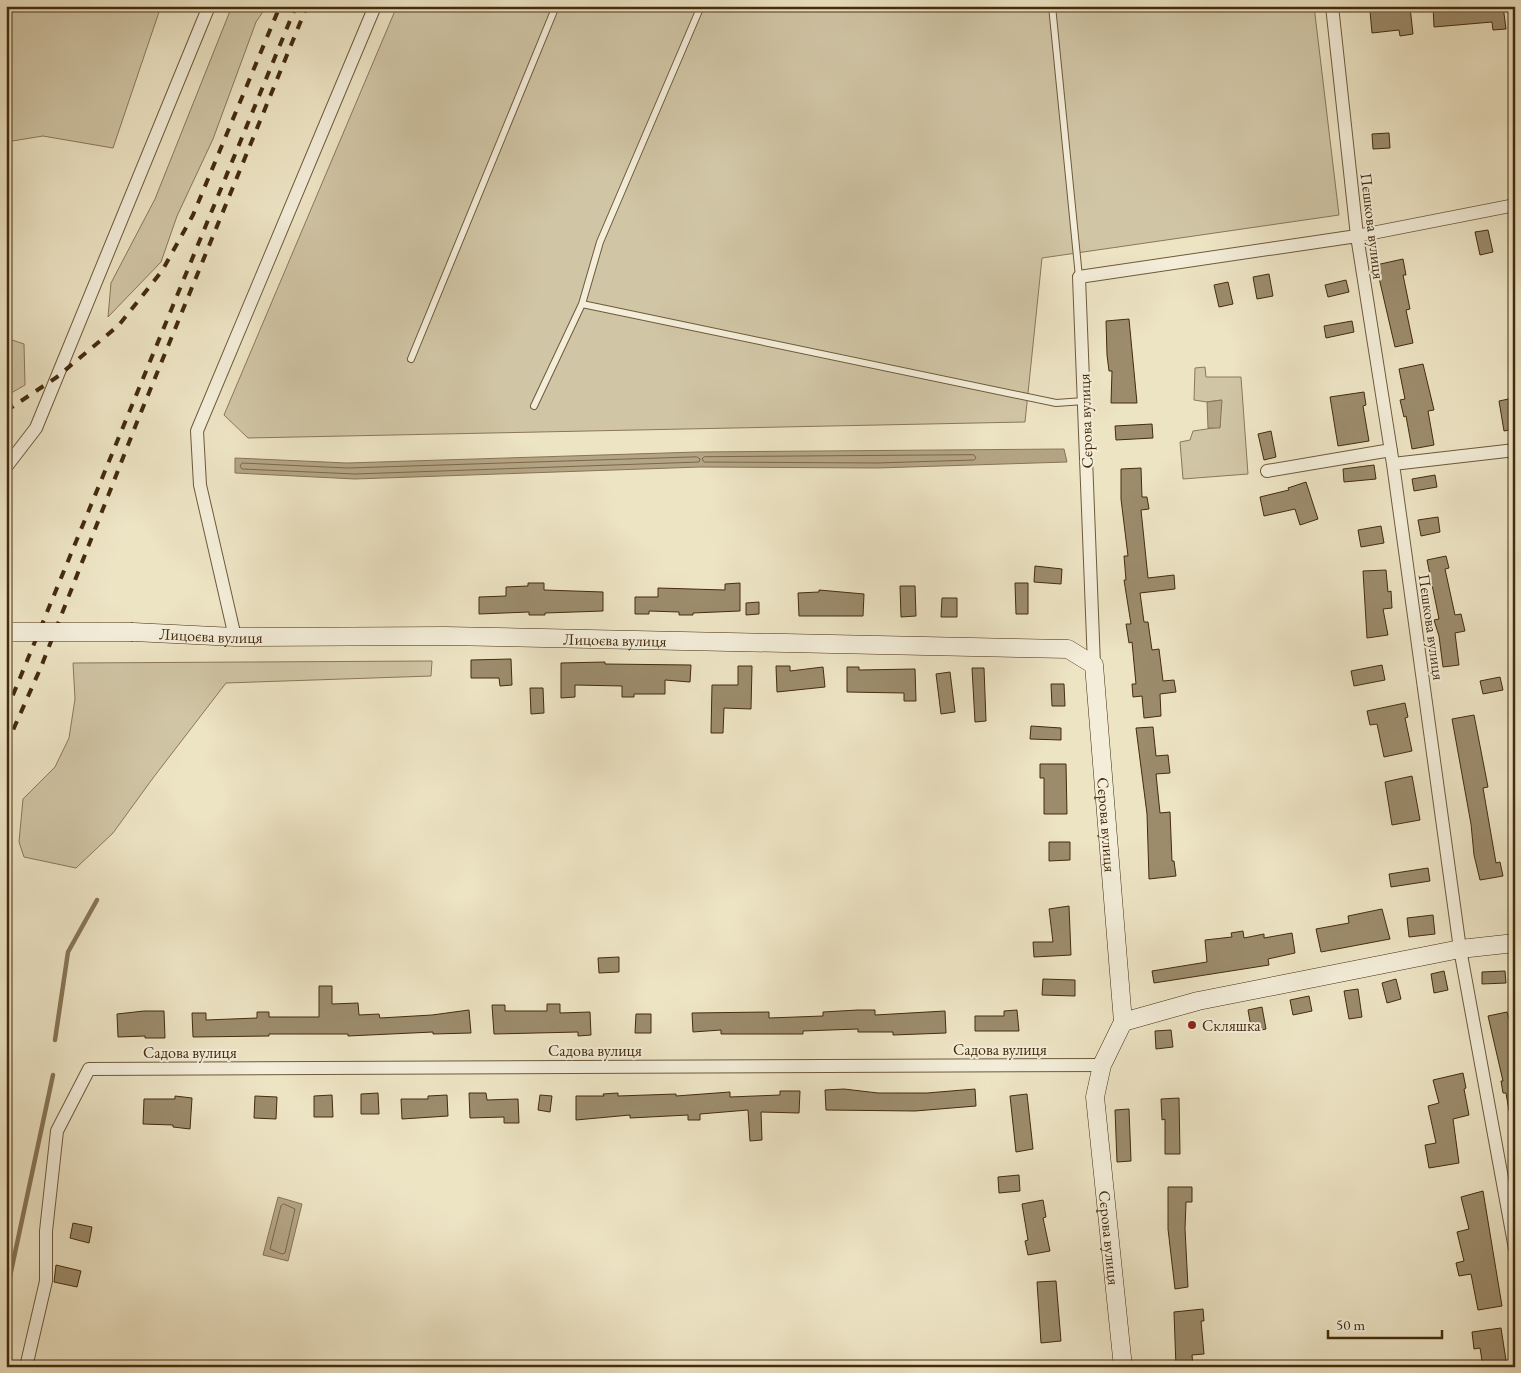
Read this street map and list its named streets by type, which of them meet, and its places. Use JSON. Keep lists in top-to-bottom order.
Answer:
{
  "streets": {
    "street": [
      "Пєшкова вулиця",
      "Сєрова вулиця",
      "Лицоєва вулиця",
      "Садова вулиця"
    ]
  },
  "crossings": [
    ["Сєрова вулиця", "Лицоєва вулиця"],
    ["Сєрова вулиця", "Садова вулиця"]
  ],
  "places": ["Скляшка"],
  "scale_bar": "50 m"
}
